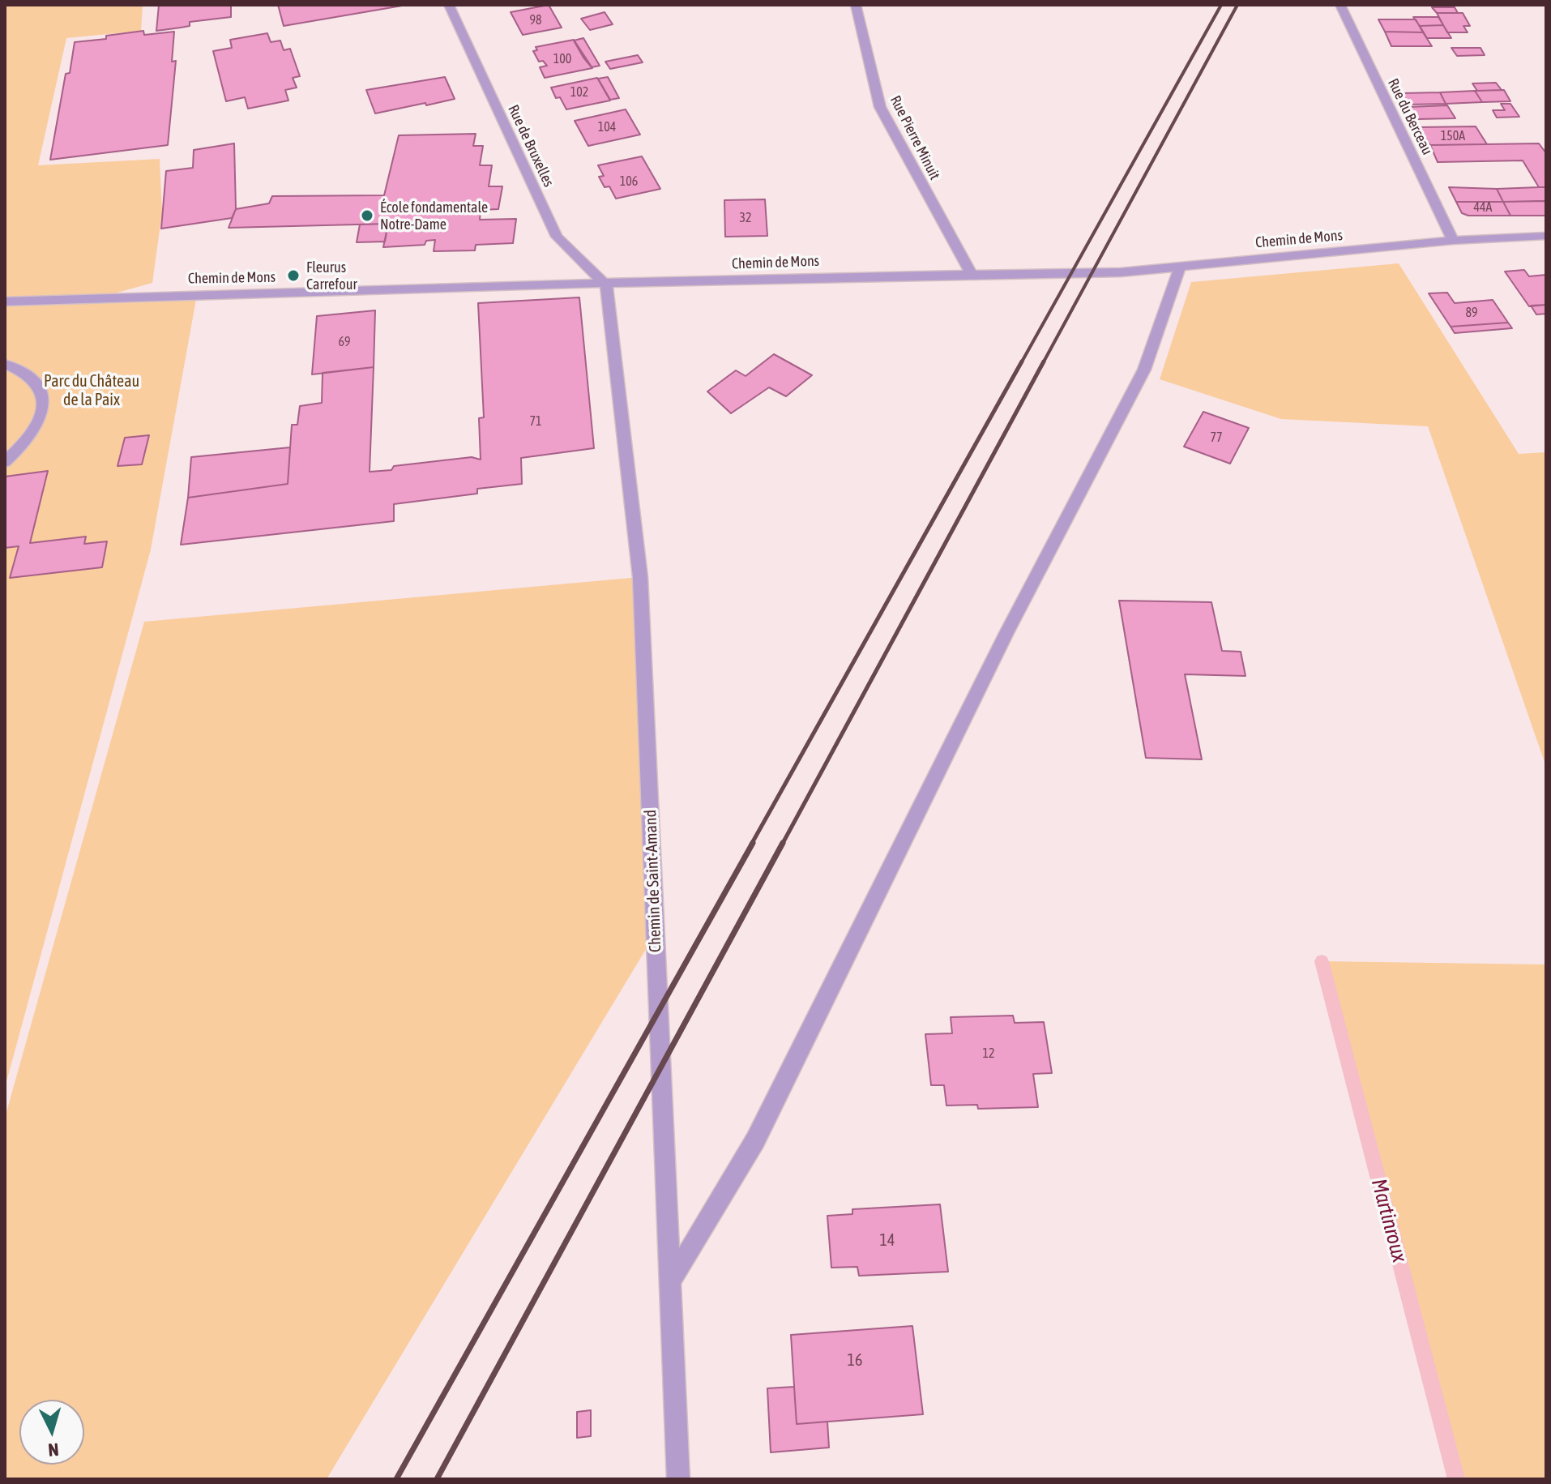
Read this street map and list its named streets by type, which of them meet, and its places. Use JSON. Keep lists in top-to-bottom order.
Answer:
{
  "streets": {
    "street": [
      "Rue du Berceau",
      "Rue Pierre Minuit",
      "Rue de Bruxelles",
      "Chemin de Mons",
      "Chemin de Saint-Amand"
    ]
  },
  "crossings": [
    ["Rue du Berceau", "Chemin de Mons"],
    ["Rue Pierre Minuit", "Chemin de Mons"],
    ["Rue de Bruxelles", "Chemin de Mons"],
    ["Rue de Bruxelles", "Chemin de Saint-Amand"],
    ["Chemin de Mons", "Chemin de Saint-Amand"]
  ],
  "water": ["Martinroux"],
  "parks": ["Parc du Château de la Paix"],
  "places": ["École fondamentale Notre-Dame", "Fleurus Carrefour"],
  "house_numbers": [
    "98",
    "100",
    "102",
    "104",
    "150A",
    "106",
    "44A",
    "32",
    "89",
    "69",
    "71",
    "77",
    "12",
    "14",
    "16"
  ],
  "north": "bottom"
}
